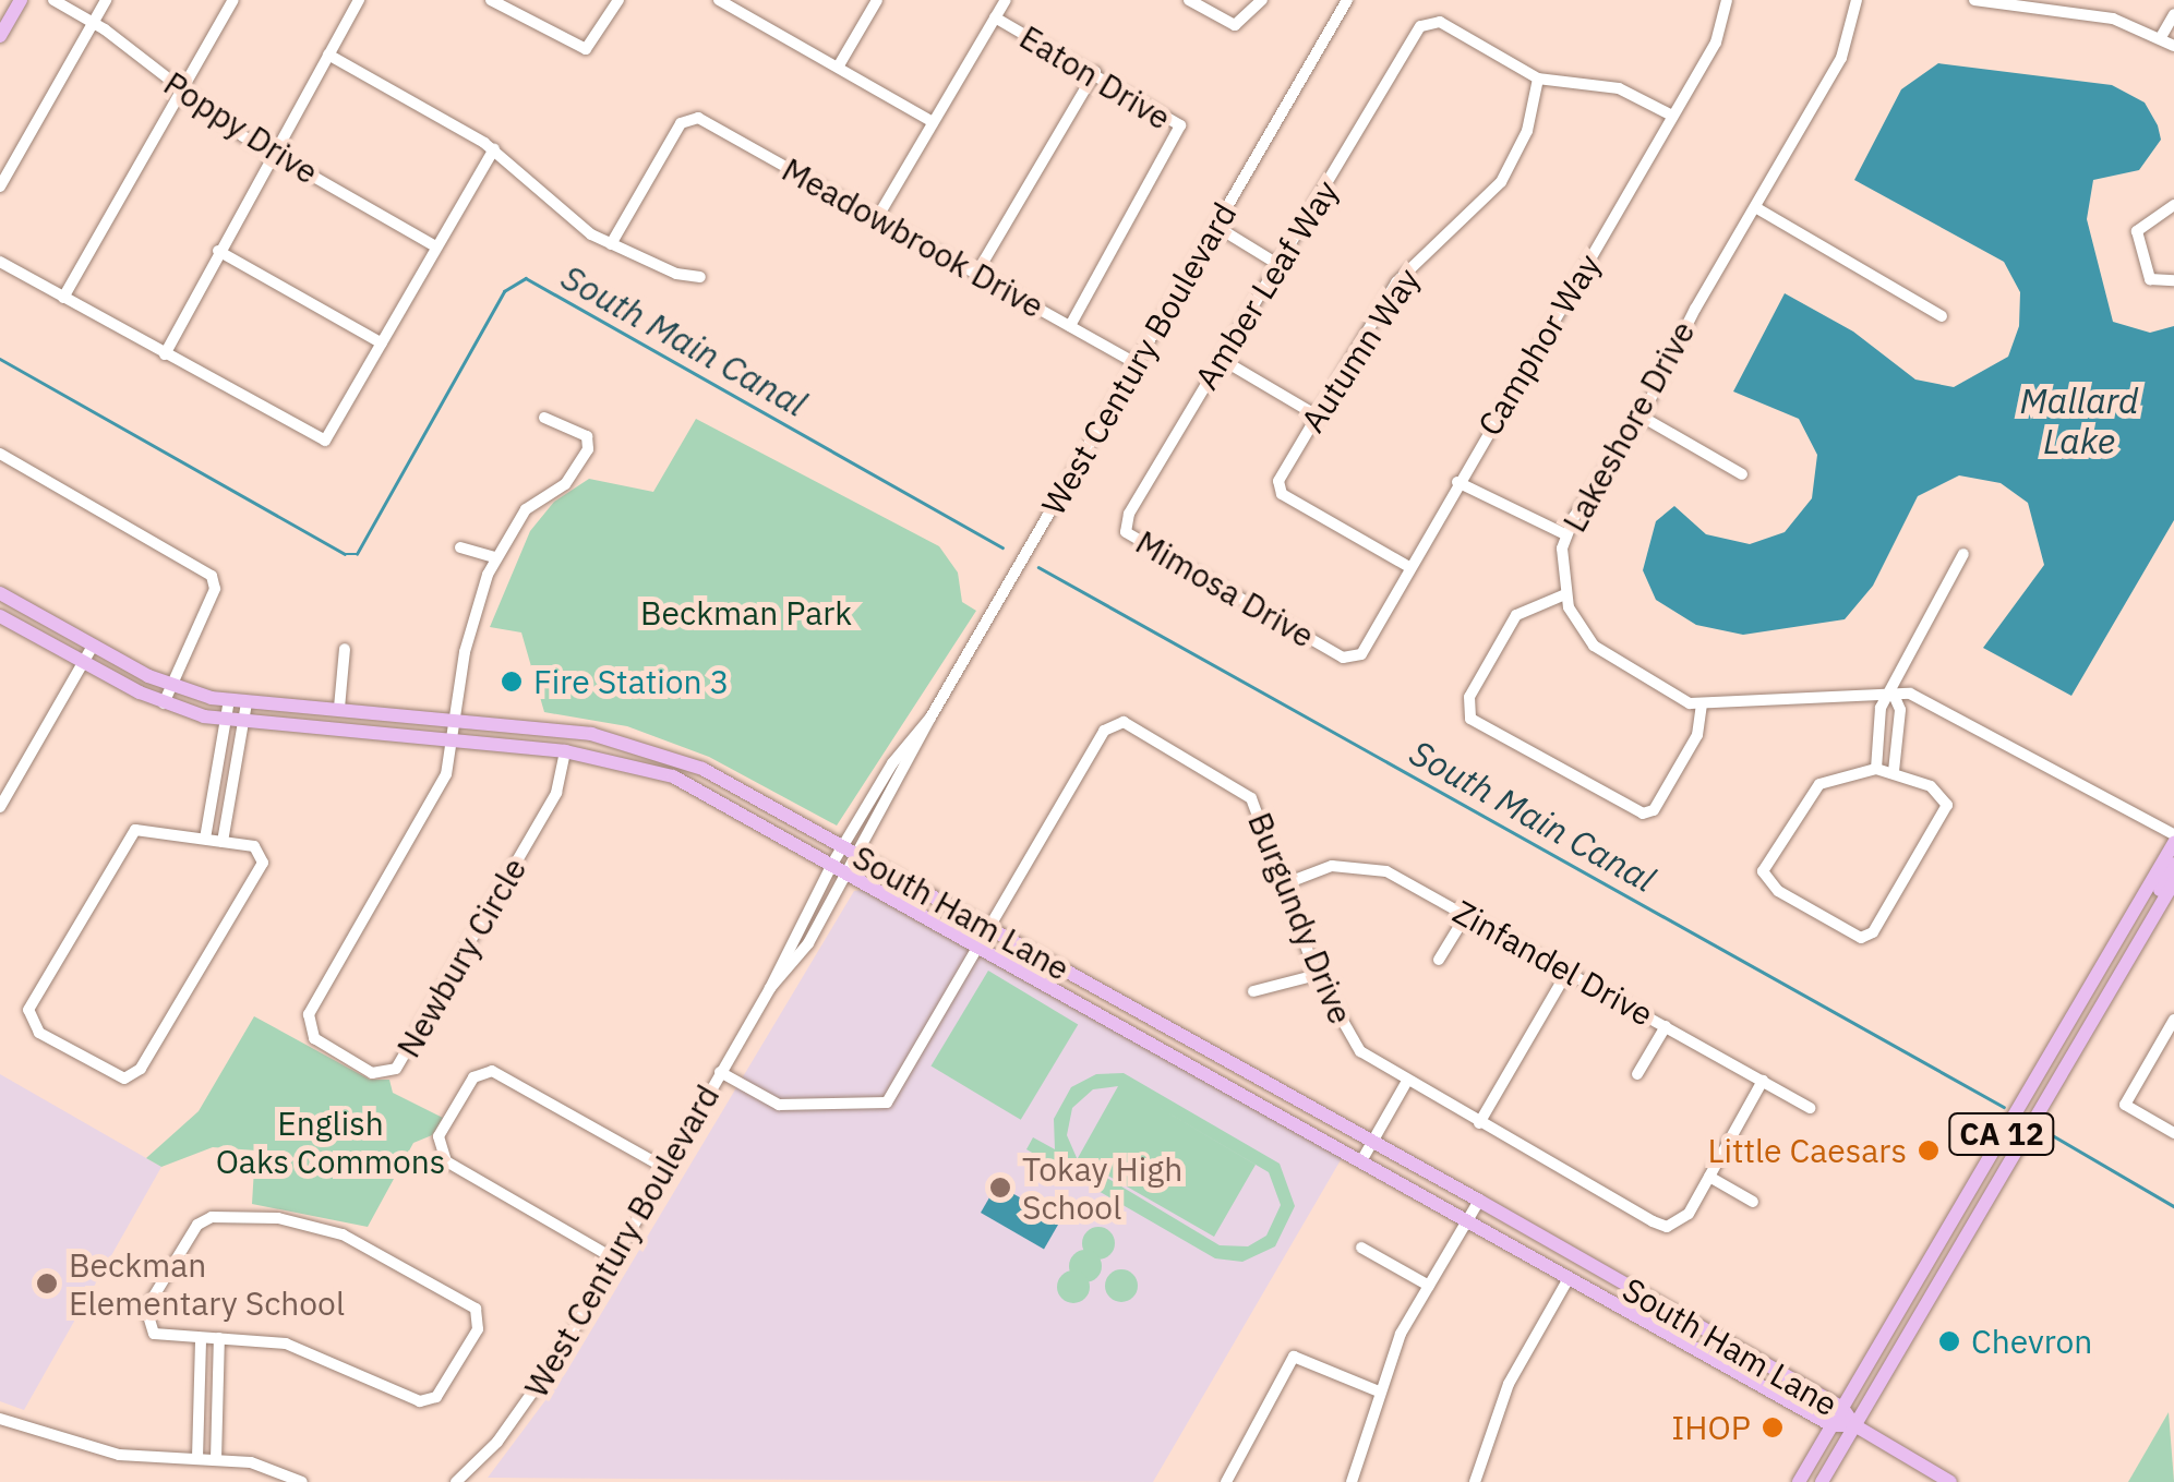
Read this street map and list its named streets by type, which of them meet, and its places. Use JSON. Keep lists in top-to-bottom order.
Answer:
{
  "streets": {
    "main road": ["South Ham Lane", "CA 12"],
    "street": [
      "Eaton Drive",
      "Poppy Drive",
      "Meadowbrook Drive",
      "Amber Leaf Way",
      "Camphor Way",
      "Autumn Way",
      "West Century Boulevard",
      "Lakeshore Drive",
      "Mimosa Drive",
      "Burgundy Drive",
      "Newbury Circle",
      "Zinfandel Drive"
    ]
  },
  "crossings": [
    ["Eaton Drive", "Meadowbrook Drive"],
    ["Meadowbrook Drive", "West Century Boulevard"],
    ["Amber Leaf Way", "Autumn Way"],
    ["Amber Leaf Way", "Mimosa Drive"],
    ["Camphor Way", "Autumn Way"],
    ["Camphor Way", "Mimosa Drive"],
    ["West Century Boulevard", "South Ham Lane"],
    ["South Ham Lane", "Burgundy Drive"],
    ["South Ham Lane", "Newbury Circle"],
    ["South Ham Lane", "CA 12"],
    ["Burgundy Drive", "Zinfandel Drive"]
  ],
  "water": ["South Main Canal", "Mallard Lake"],
  "parks": ["Beckman Park", "English Oaks Commons"],
  "places": [
    "Fire Station 3",
    "Little Caesars",
    "Tokay High School",
    "Beckman Elementary School",
    "Chevron",
    "IHOP"
  ]
}
